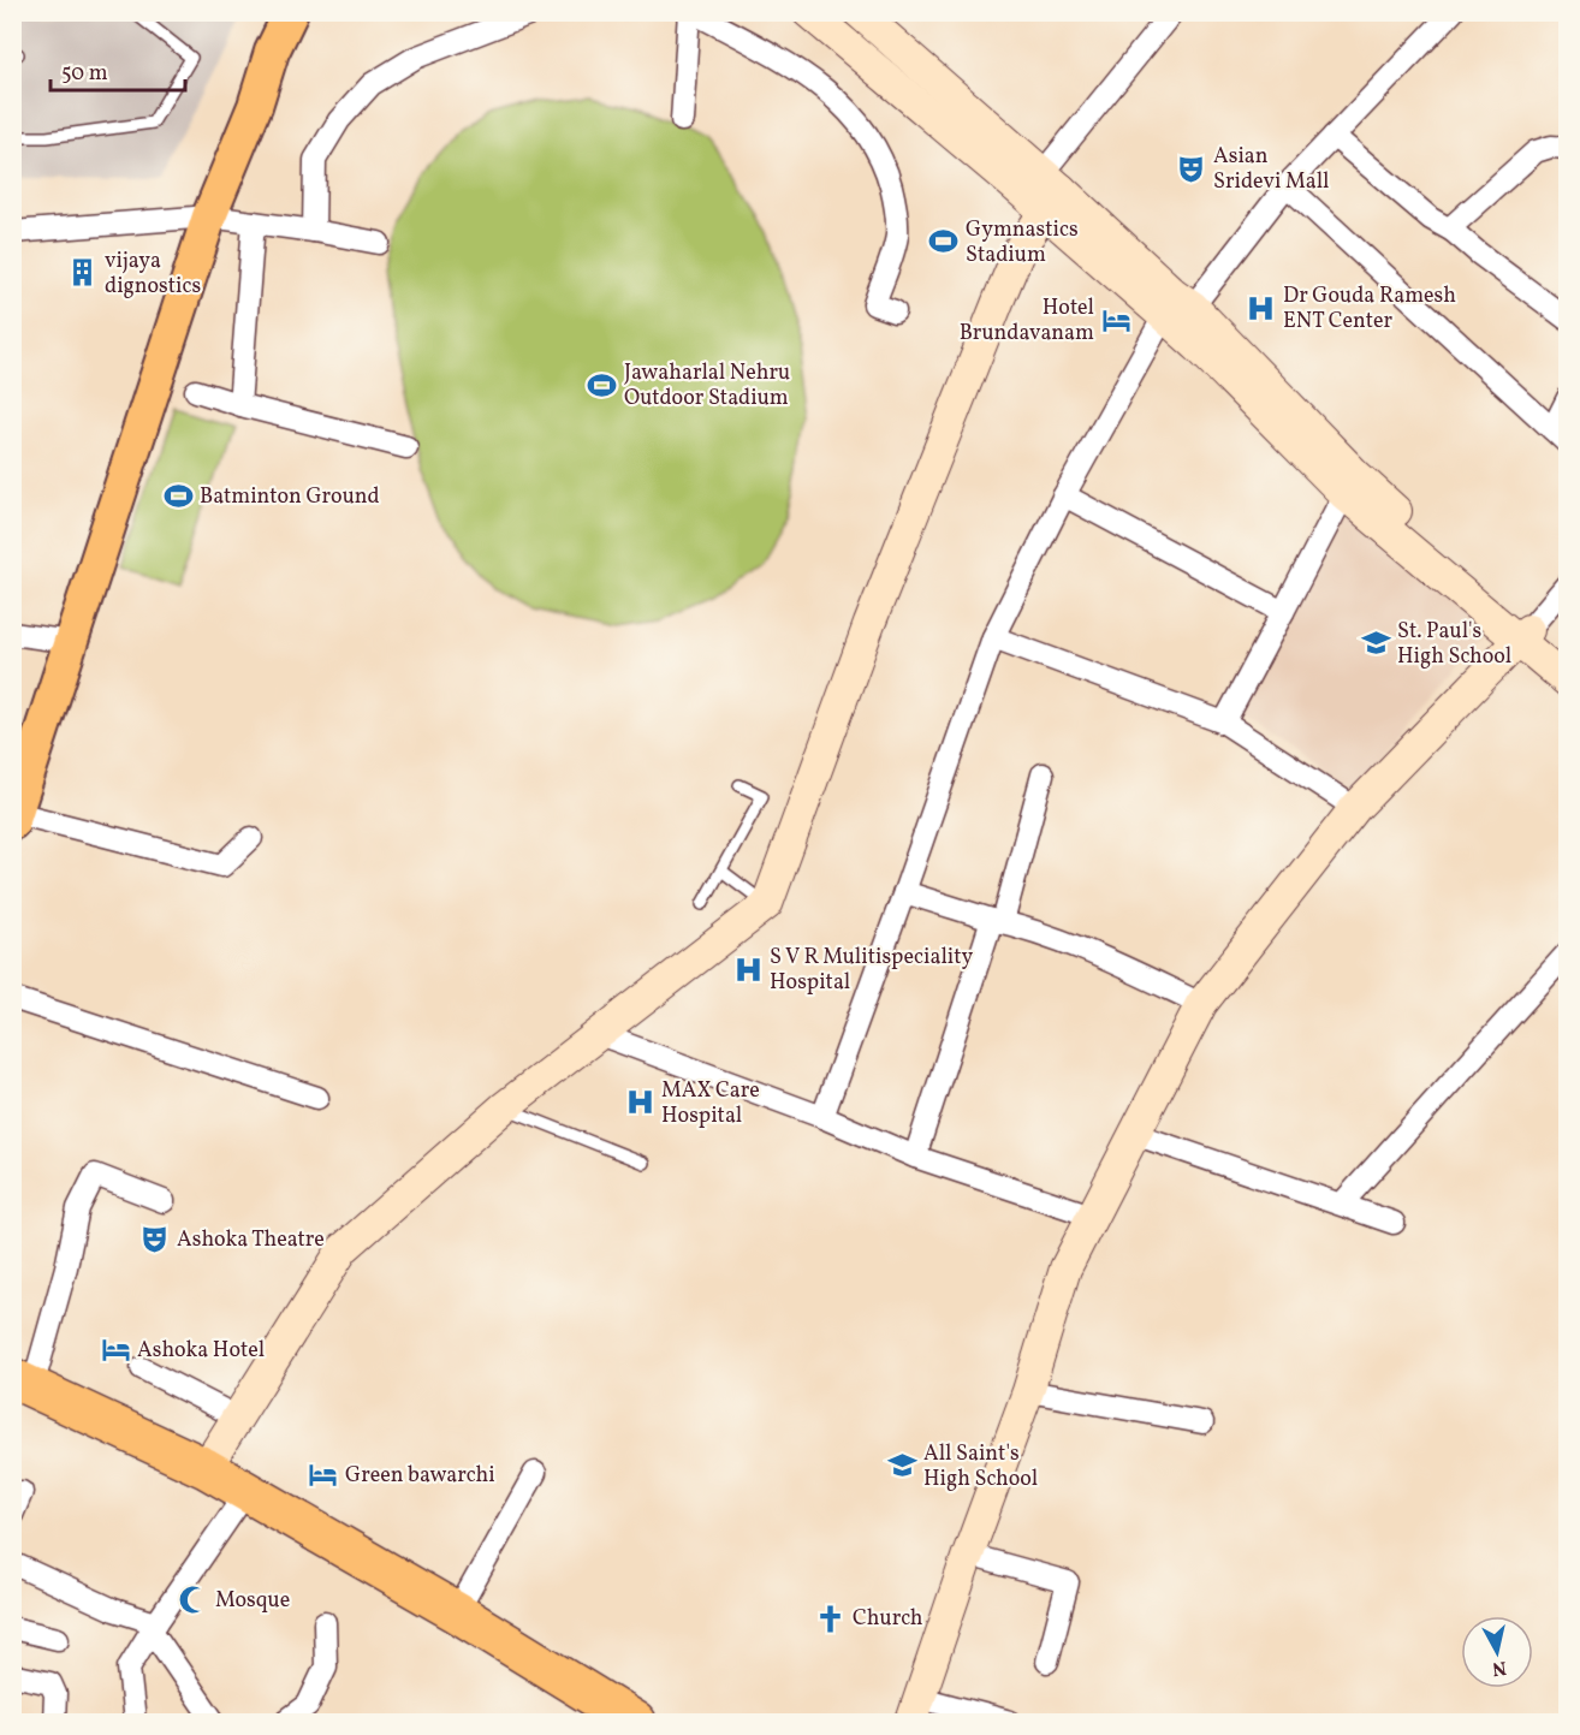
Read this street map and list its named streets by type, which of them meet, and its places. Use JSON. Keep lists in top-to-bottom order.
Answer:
{
  "places": {
    "theatre": ["Asian Sridevi Mall", "Ashoka Theatre"],
    "sports": ["Gymnastics Stadium", "Jawaharlal Nehru Outdoor Stadium", "Batminton Ground"],
    "building": ["vijaya dignostics"],
    "hospital": ["Dr Gouda Ramesh ENT Center", "S V R Mulitispeciality Hospital", "MAX Care Hospital"],
    "hotel": ["Hotel Brundavanam", "Ashoka Hotel", "Green bawarchi"],
    "school or university": ["St. Paul's High School", "All Saint's High School"],
    "mosque": ["Mosque"],
    "church": ["Church"]
  },
  "scale_bar": "50 m",
  "north": "bottom"
}
